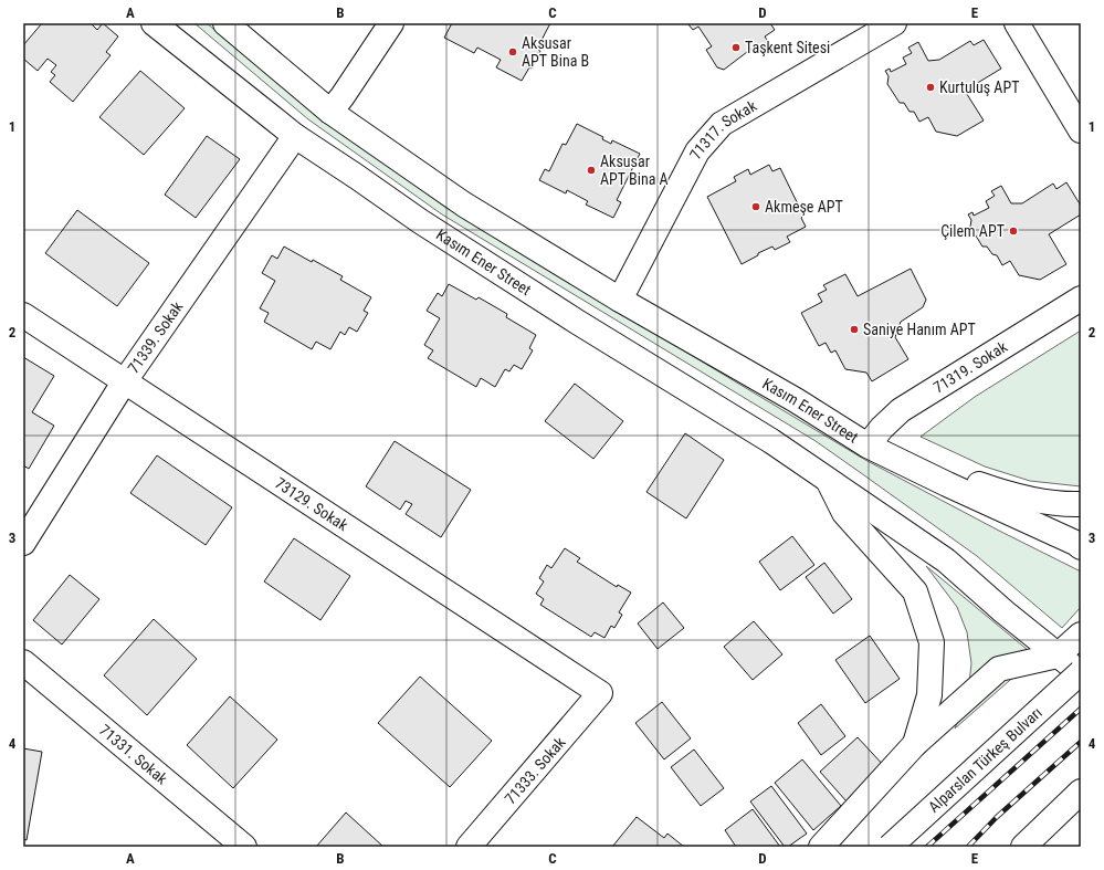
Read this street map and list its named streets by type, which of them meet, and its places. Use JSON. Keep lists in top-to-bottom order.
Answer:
{
  "streets": {
    "main road": [
      "71317. Sokak",
      "Kasım Ener Street",
      "71339. Sokak",
      "71319. Sokak",
      "73129. Sokak",
      "71331. Sokak",
      "Alparslan Türkeş Bulvarı",
      "71333. Sokak"
    ]
  },
  "crossings": [
    ["71317. Sokak", "Kasım Ener Street"],
    ["Kasım Ener Street", "71339. Sokak"],
    ["Kasım Ener Street", "71319. Sokak"],
    ["Kasım Ener Street", "Alparslan Türkeş Bulvarı"],
    ["71339. Sokak", "73129. Sokak"],
    ["73129. Sokak", "71333. Sokak"]
  ],
  "places": [
    "Taşkent Sitesi",
    "Aksusar APT Bina B",
    "Kurtuluş APT",
    "Aksusar APT Bina A",
    "Akmeşe APT",
    "Çilem APT",
    "Saniye Hanım APT"
  ],
  "grid": {
    "columns": [
      "A",
      "B",
      "C",
      "D",
      "E"
    ],
    "rows": [
      "1",
      "2",
      "3",
      "4"
    ]
  }
}
